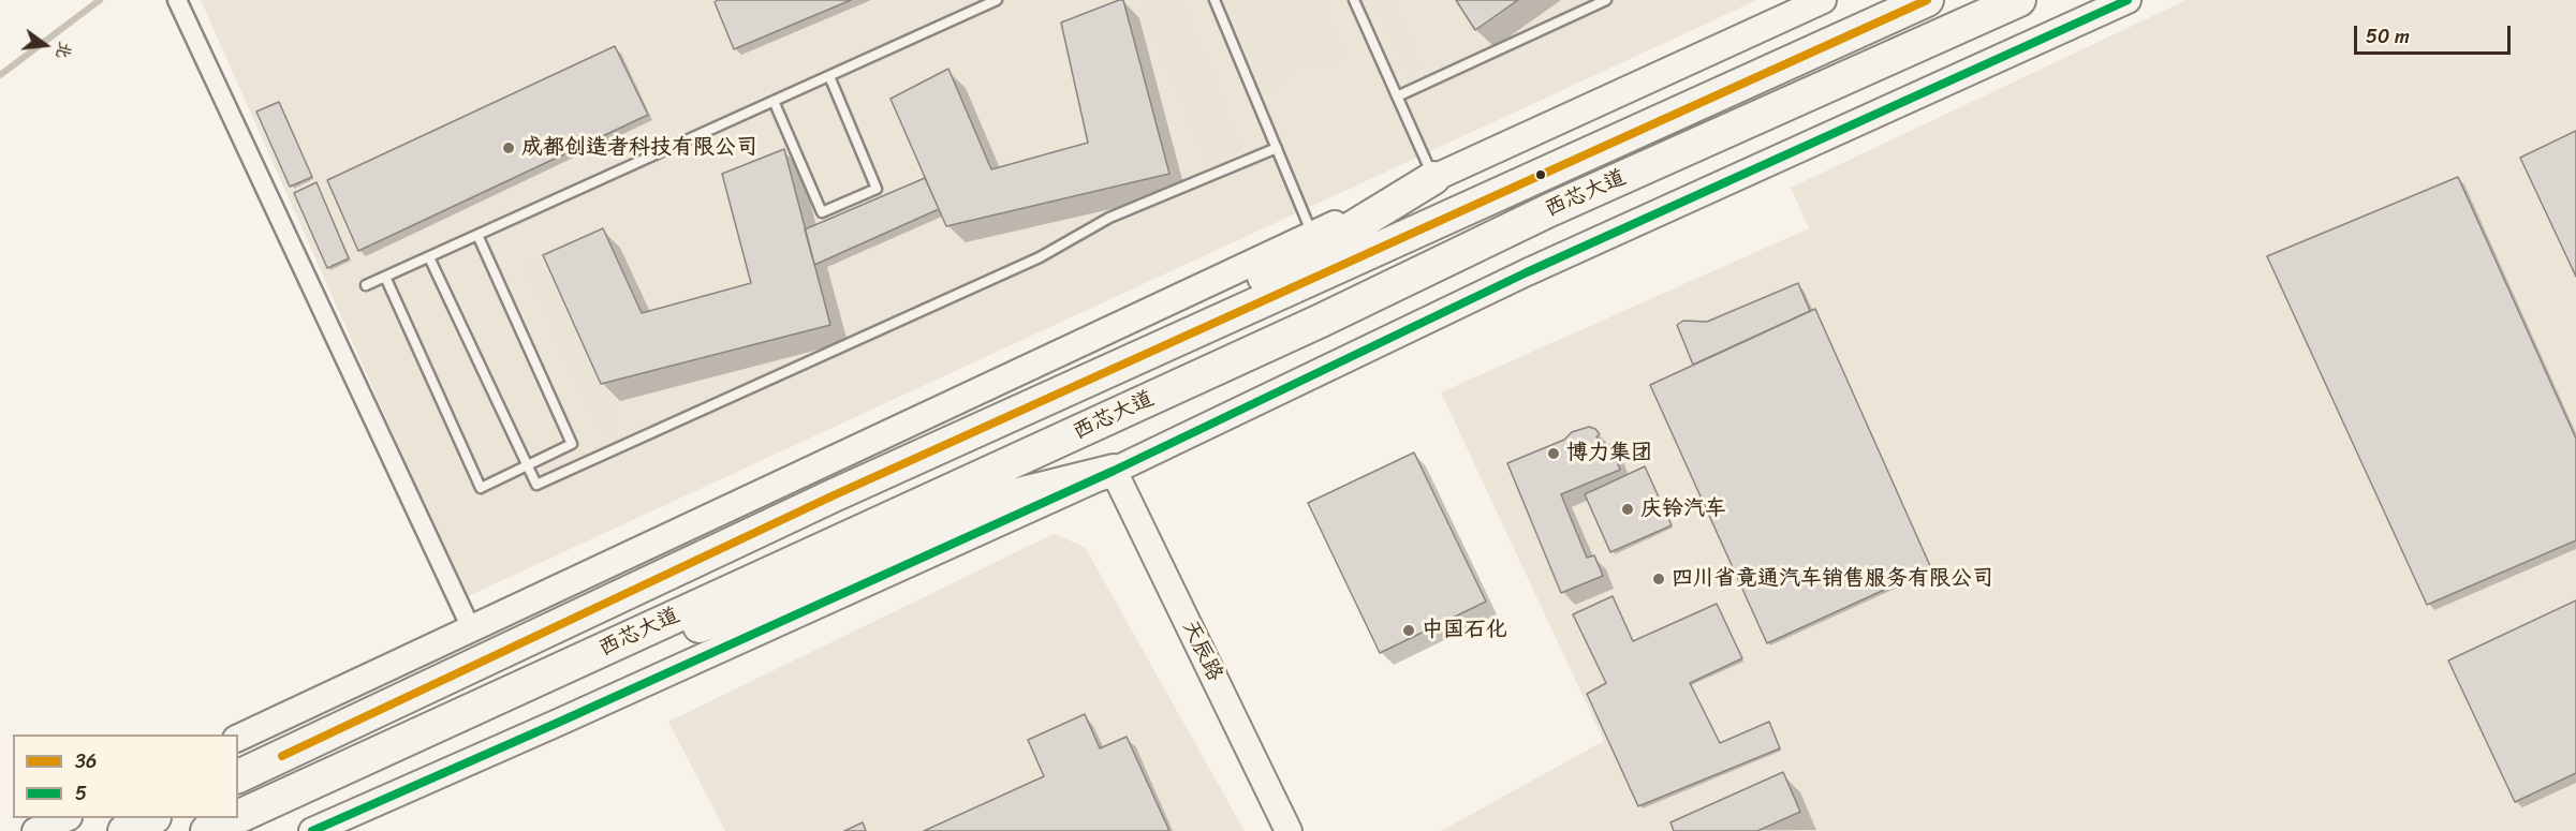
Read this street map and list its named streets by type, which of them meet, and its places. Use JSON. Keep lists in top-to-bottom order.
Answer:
{
  "streets": {
    "highway": ["西芯大道"],
    "main road": ["天辰路"]
  },
  "places": [
    "成都创造者科技有限公司",
    "博力集团",
    "庆铃汽车",
    "四川省竟通汽车销售服务有限公司",
    "中国石化"
  ],
  "lines": ["transit line 36", "transit line 5"],
  "legend": ["36", "5"],
  "scale_bar": "50 m",
  "north": "right"
}
